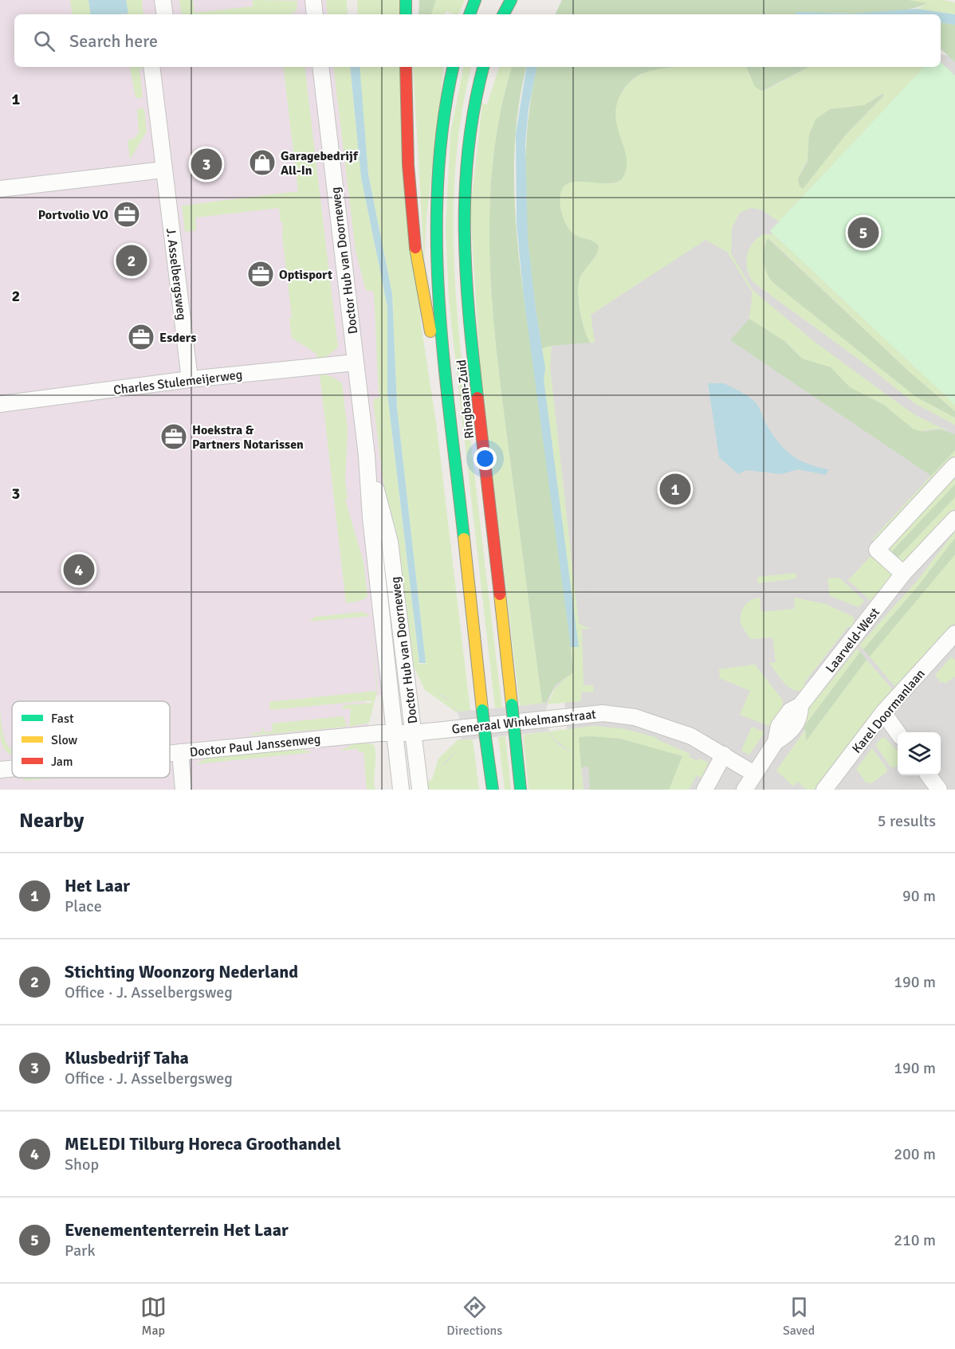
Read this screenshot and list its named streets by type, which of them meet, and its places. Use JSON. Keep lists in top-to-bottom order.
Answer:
{
  "streets": {
    "main road": ["Ringbaan-Zuid"],
    "street": [
      "Doctor Hub van Doorneweg",
      "J. Asselbergsweg",
      "Charles Stulemeijerweg",
      "Laarveld-West",
      "Karel Doormanlaan",
      "Generaal Winkelmanstraat",
      "Doctor Paul Janssenweg"
    ]
  },
  "crossings": [
    ["Doctor Hub van Doorneweg", "Charles Stulemeijerweg"],
    ["Doctor Hub van Doorneweg", "Generaal Winkelmanstraat"],
    ["Doctor Hub van Doorneweg", "Doctor Paul Janssenweg"],
    ["J. Asselbergsweg", "Charles Stulemeijerweg"],
    ["Laarveld-West", "Generaal Winkelmanstraat"],
    ["Generaal Winkelmanstraat", "Doctor Paul Janssenweg"]
  ],
  "places": {
    "shop": ["Garagebedrijf All-In"],
    "office": [
      "Portvolio VO",
      "Optisport",
      "Esders",
      "Hoekstra & Partners Notarissen"
    ]
  },
  "legend": ["Fast", "Slow", "Jam"],
  "page": {
    "search": "Search here",
    "pins": [
      "3",
      "5",
      "2",
      "1",
      "4"
    ],
    "heading": ["Nearby", "5 results"],
    "list": [
      {
        "mark": "1",
        "name": "Het Laar",
        "note": "Place",
        "value": "90 m"
      },
      {
        "mark": "2",
        "name": "Stichting Woonzorg Nederland",
        "note": "Office · J. Asselbergsweg",
        "value": "190 m"
      },
      {
        "mark": "3",
        "name": "Klusbedrijf Taha",
        "note": "Office · J. Asselbergsweg",
        "value": "190 m"
      },
      {
        "mark": "4",
        "name": "MELEDI Tilburg Horeca Groothandel",
        "note": "Shop",
        "value": "200 m"
      },
      {
        "mark": "5",
        "name": "Evenemententerrein Het Laar",
        "note": "Park",
        "value": "210 m"
      }
    ],
    "nav": ["Map", "Directions", "Saved"]
  },
  "grid": {
    "rows": ["1", "2", "3"]
  }
}
